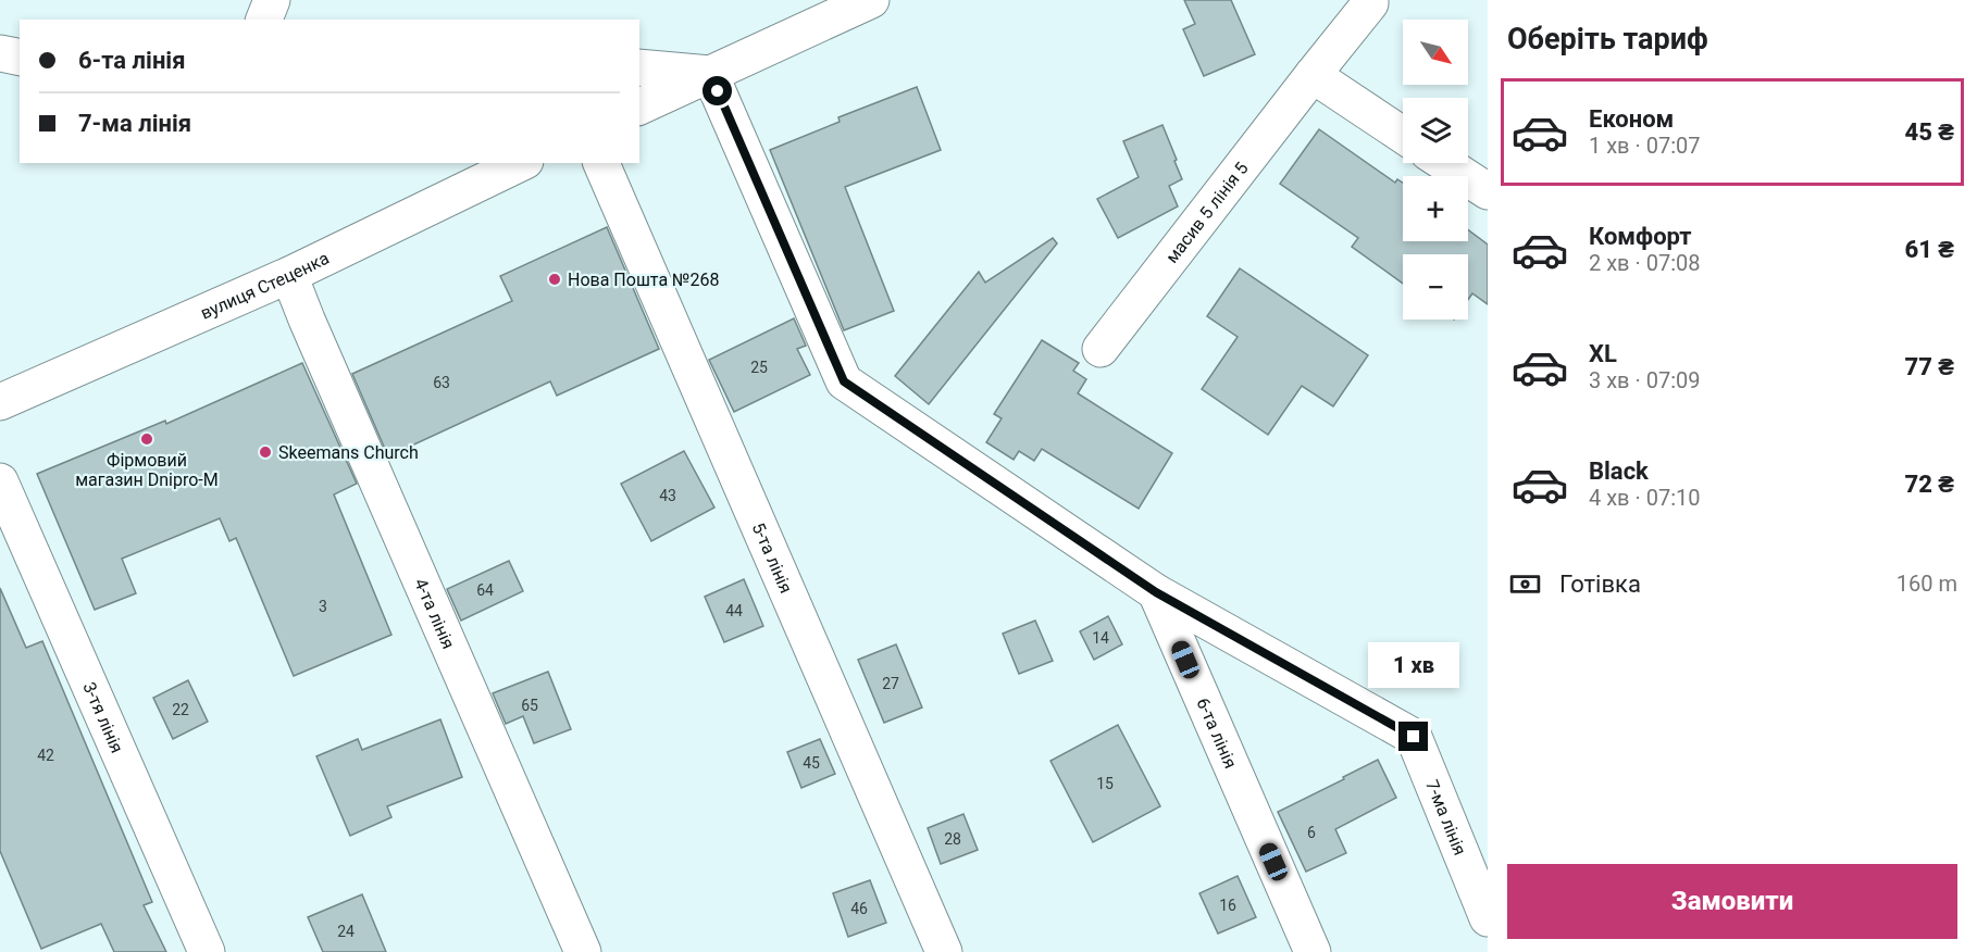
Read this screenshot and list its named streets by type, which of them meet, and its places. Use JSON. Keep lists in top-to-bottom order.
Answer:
{
  "streets": {
    "street": [
      "масив 5 лінія 5",
      "вулиця Стеценка",
      "5-та лінія",
      "4-та лінія",
      "3-тя лінія",
      "6-та лінія",
      "7-ма лінія"
    ]
  },
  "crossings": [
    ["вулиця Стеценка", "4-та лінія"],
    ["6-та лінія", "7-ма лінія"]
  ],
  "places": ["Нова Пошта №268", "Фірмовий магазин Dnipro-M", "Skeemans Church"],
  "house_numbers": [
    "25",
    "63",
    "43",
    "64",
    "3",
    "44",
    "14",
    "27",
    "65",
    "22",
    "42",
    "45",
    "15",
    "6",
    "28",
    "16",
    "46",
    "24"
  ],
  "north": "bottom right",
  "page": {
    "heading": "Оберіть тариф",
    "map_buttons": ["+", "−"],
    "banner": ["6-та лінія", "7-ма лінія"],
    "list": [
      {
        "name": "Економ",
        "note": "1 хв · 07:07",
        "value": "45 ₴"
      },
      {
        "name": "Комфорт",
        "note": "2 хв · 07:08",
        "value": "61 ₴"
      },
      {
        "name": "XL",
        "note": "3 хв · 07:09",
        "value": "77 ₴"
      },
      {
        "name": "Black",
        "note": "4 хв · 07:10",
        "value": "72 ₴"
      }
    ],
    "pay": ["Готівка", "160 m"],
    "bubble": "1 хв",
    "buttons": "Замовити"
  }
}
